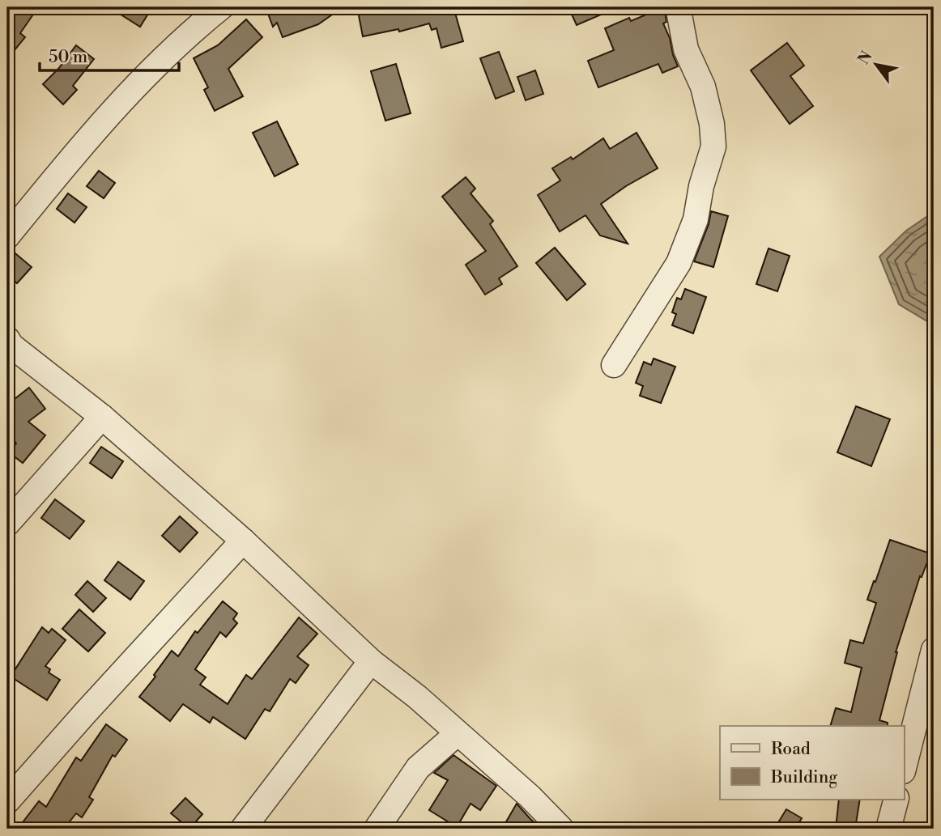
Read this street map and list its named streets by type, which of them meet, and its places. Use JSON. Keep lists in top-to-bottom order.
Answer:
{
  "legend": ["Road", "Building"],
  "scale_bar": "50 m",
  "north": "top left"
}
